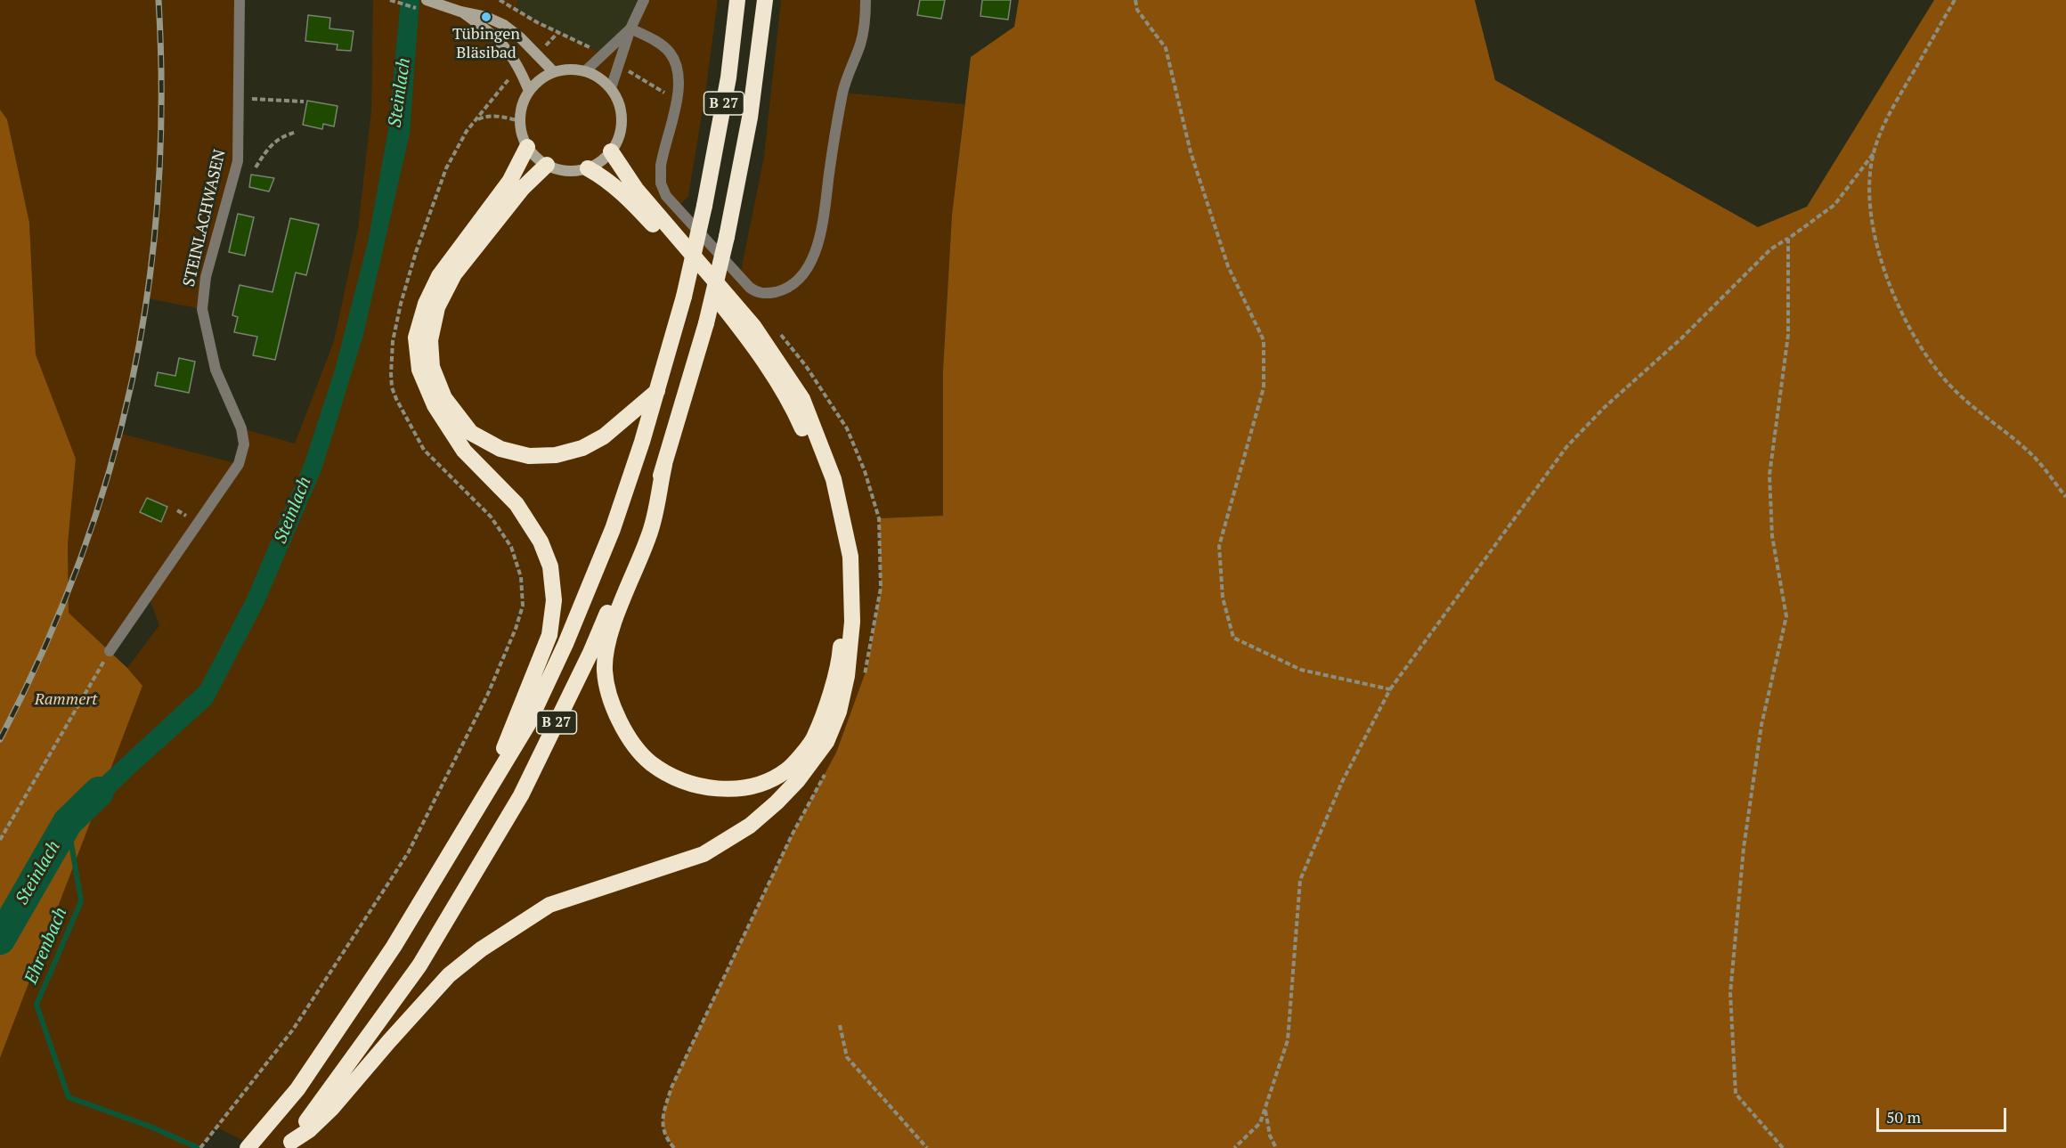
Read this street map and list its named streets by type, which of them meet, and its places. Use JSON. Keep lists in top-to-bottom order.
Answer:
{
  "streets": {
    "highway": ["B 27"],
    "street": ["STEINLACHWASEN"]
  },
  "water": ["Steinlach", "Ehrenbach"],
  "parks": ["Rammert"],
  "places": ["Tübingen Bläsibad"],
  "scale_bar": "50 m"
}
